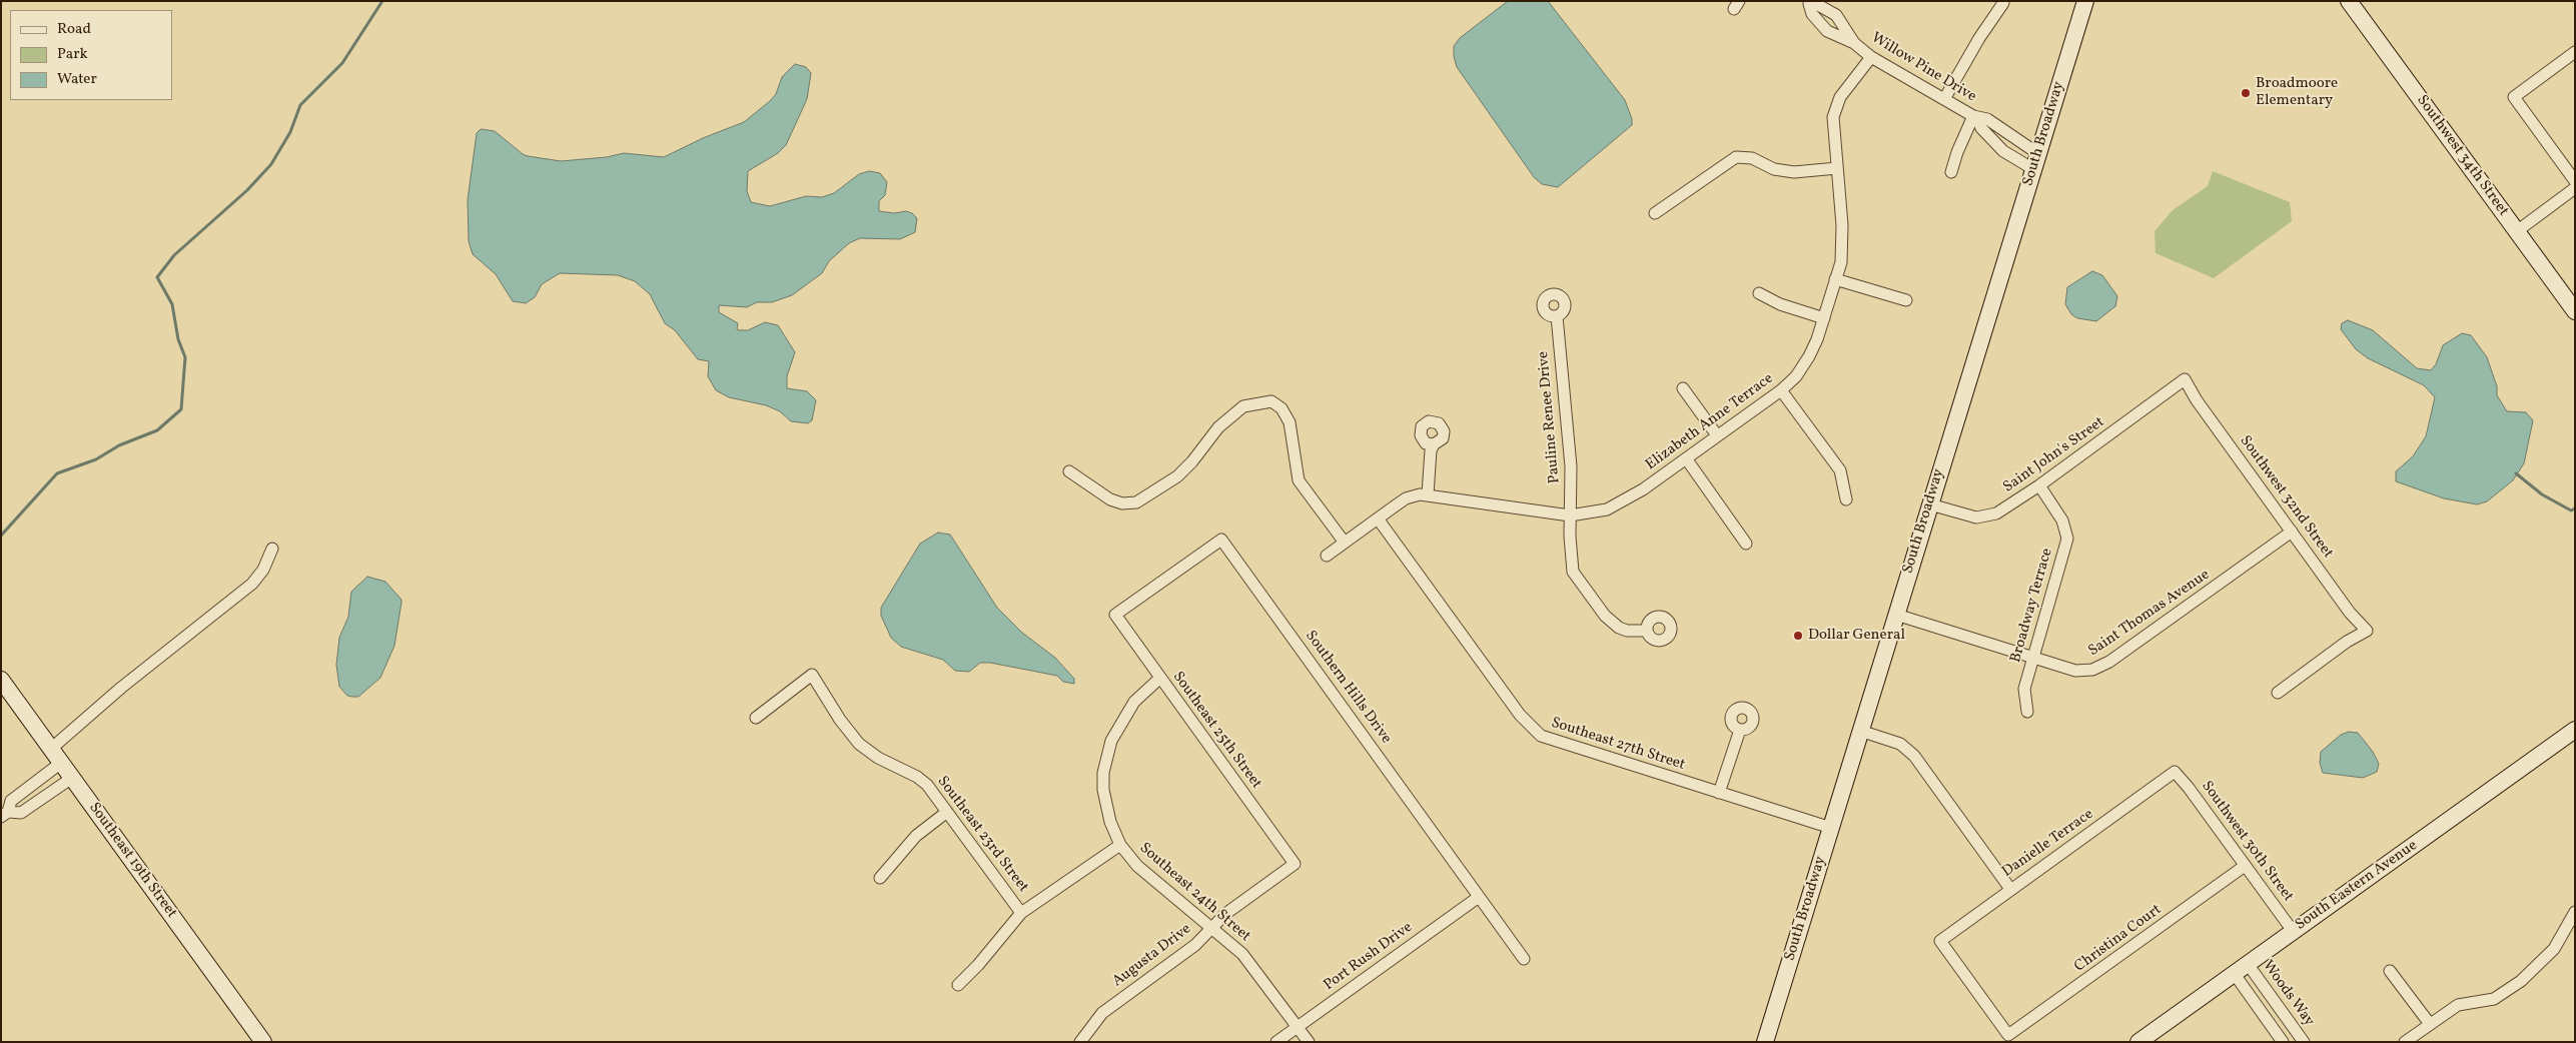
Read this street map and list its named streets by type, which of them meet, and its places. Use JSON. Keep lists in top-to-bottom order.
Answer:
{
  "streets": {
    "street": [
      "Willow Pine Drive",
      "South Broadway",
      "Southwest 34th Street",
      "Pauline Renee Drive",
      "Elizabeth Anne Terrace",
      "Saint John's Street",
      "Southwest 32nd Street",
      "Broadway Terrace",
      "Saint Thomas Avenue",
      "Southern Hills Drive",
      "Southeast 25th Street",
      "Southeast 27th Street",
      "Southeast 23rd Street",
      "Southwest 30th Street",
      "Danielle Terrace",
      "Southeast 19th Street",
      "South Eastern Avenue",
      "Southeast 24th Street",
      "Christina Court",
      "Augusta Drive",
      "Port Rush Drive",
      "Woods Way"
    ]
  },
  "crossings": [
    ["Willow Pine Drive", "South Broadway"],
    ["Willow Pine Drive", "Elizabeth Anne Terrace"],
    ["South Broadway", "Saint John's Street"],
    ["South Broadway", "Saint Thomas Avenue"],
    ["South Broadway", "Southeast 27th Street"],
    ["Pauline Renee Drive", "Elizabeth Anne Terrace"],
    ["Elizabeth Anne Terrace", "Southeast 27th Street"],
    ["Saint John's Street", "Southwest 32nd Street"],
    ["Saint John's Street", "Broadway Terrace"],
    ["Southwest 32nd Street", "Saint Thomas Avenue"],
    ["Broadway Terrace", "Saint Thomas Avenue"],
    ["Southern Hills Drive", "Southeast 25th Street"],
    ["Southern Hills Drive", "Port Rush Drive"],
    ["Southeast 25th Street", "Southeast 24th Street"],
    ["Southeast 25th Street", "Augusta Drive"],
    ["Southwest 30th Street", "Danielle Terrace"],
    ["Southwest 30th Street", "South Eastern Avenue"],
    ["Southwest 30th Street", "Christina Court"],
    ["Danielle Terrace", "Christina Court"],
    ["South Eastern Avenue", "Woods Way"],
    ["Southeast 24th Street", "Augusta Drive"],
    ["Southeast 24th Street", "Port Rush Drive"]
  ],
  "places": ["Broadmoore Elementary", "Dollar General"],
  "legend": ["Road", "Park", "Water"]
}
